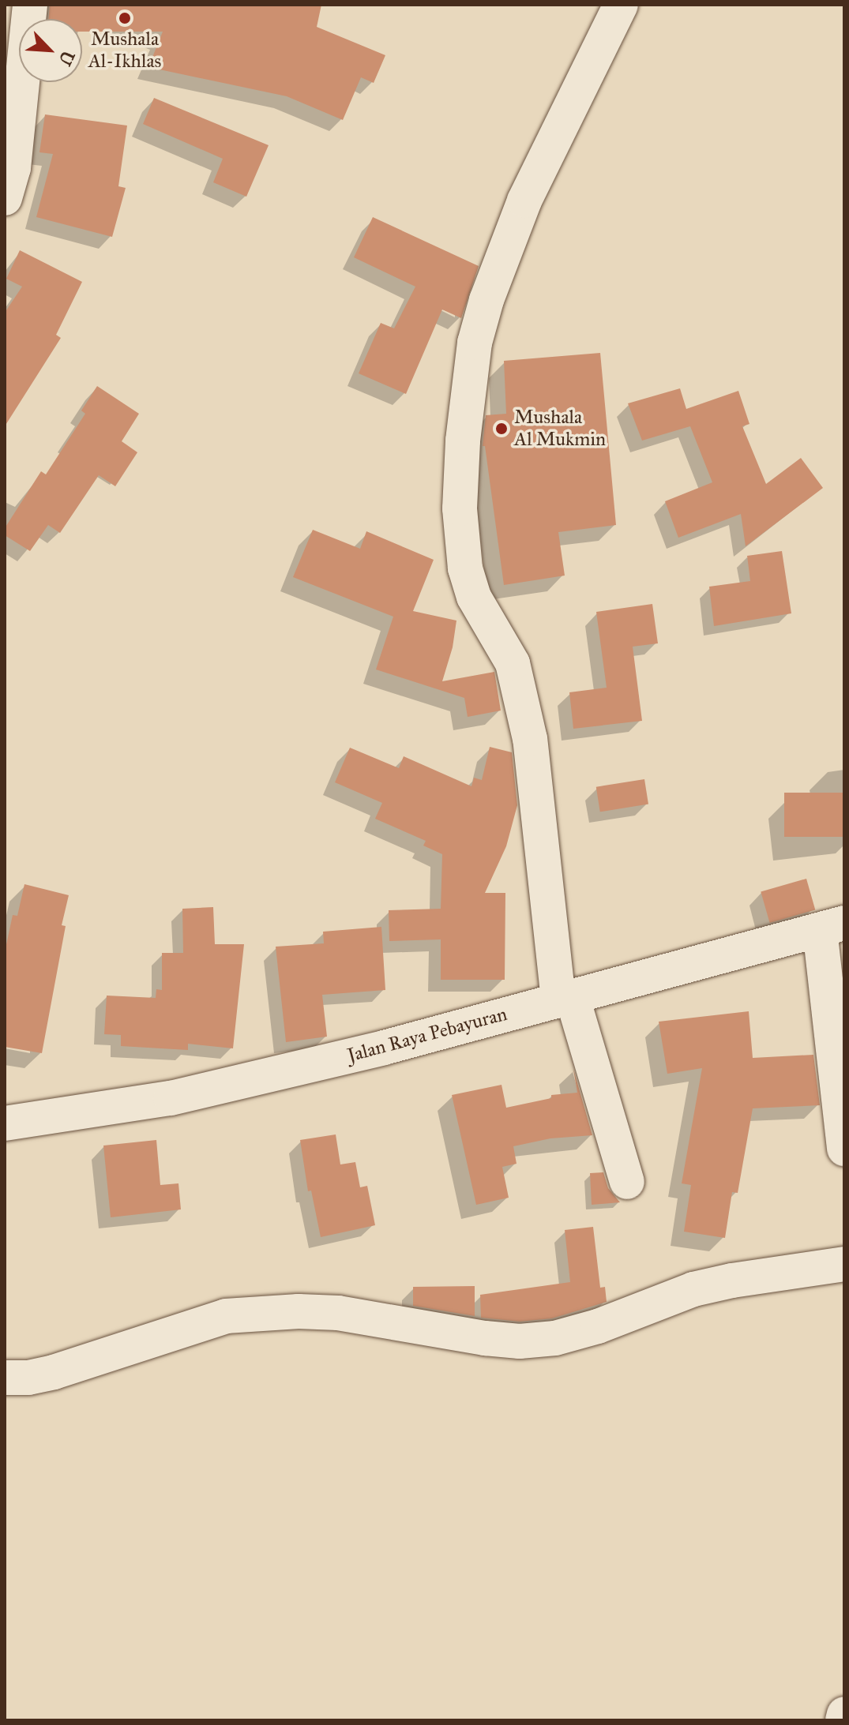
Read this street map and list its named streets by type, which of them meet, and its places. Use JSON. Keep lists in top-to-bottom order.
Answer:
{
  "streets": {
    "street": ["Jalan Raya Pebayuran"]
  },
  "places": ["Mushala Al-Ikhlas", "Mushala Al Mukmin"],
  "north": "bottom right"
}
